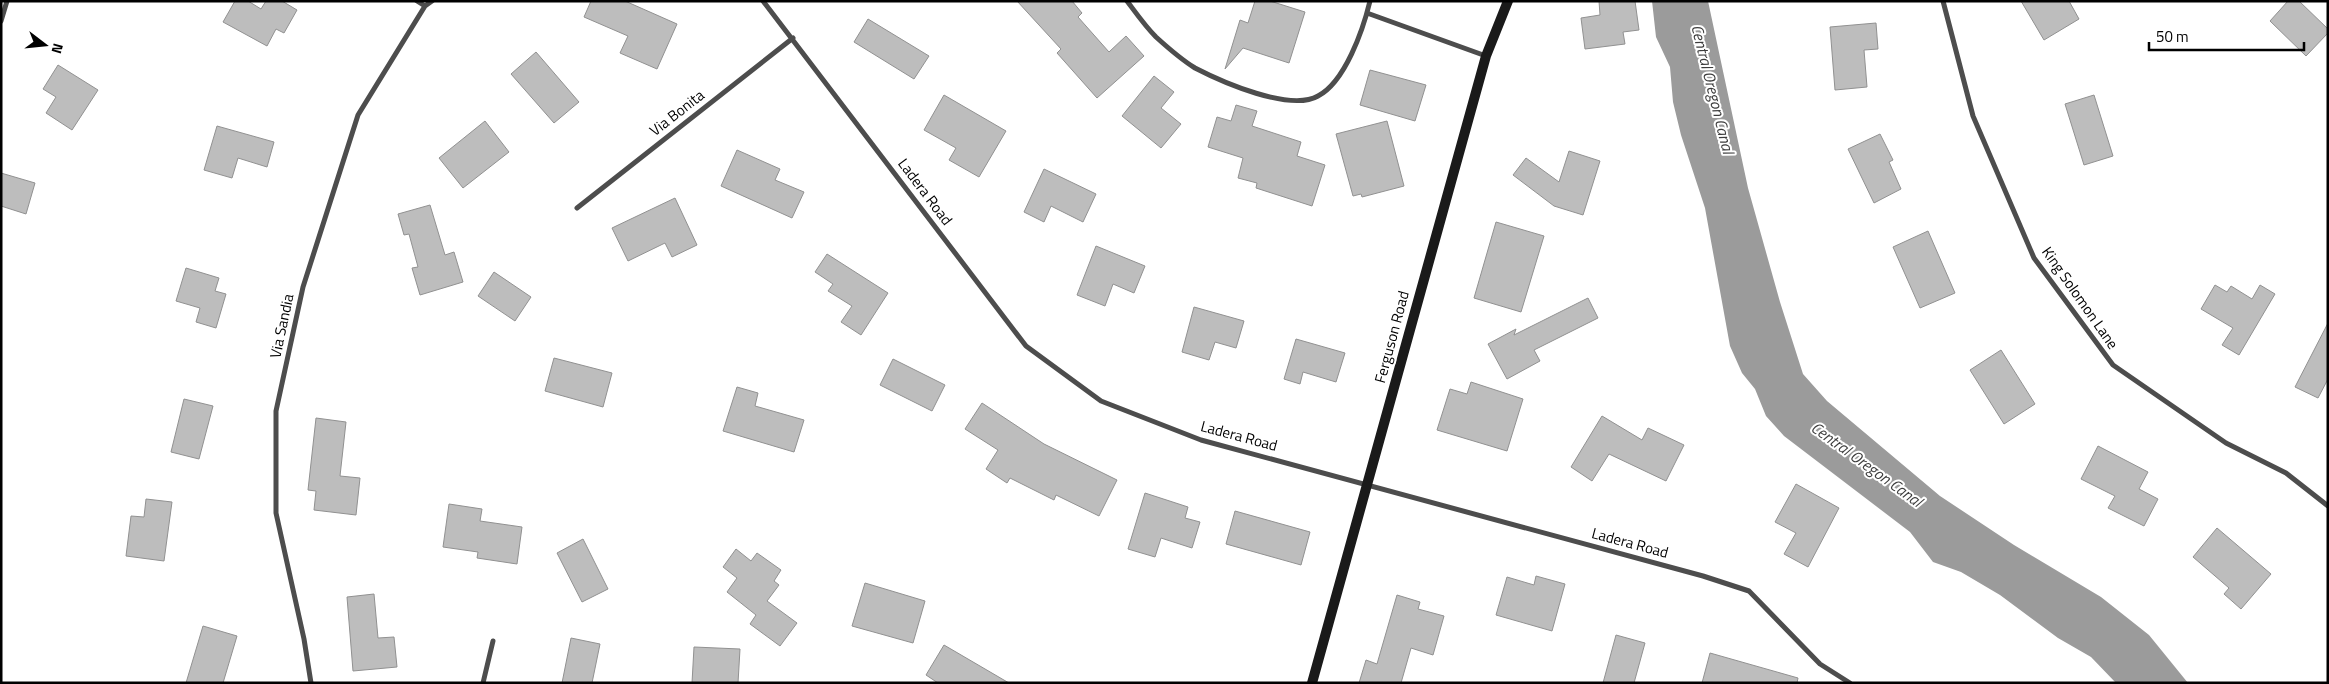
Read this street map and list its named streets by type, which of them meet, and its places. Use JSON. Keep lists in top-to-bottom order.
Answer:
{
  "streets": {
    "street": [
      "Via Bonita",
      "Ladera Road",
      "King Solomon Lane",
      "Via Sandia",
      "Ferguson Road"
    ]
  },
  "crossings": [
    ["Via Bonita", "Ladera Road"],
    ["Ladera Road", "Ferguson Road"]
  ],
  "water": ["Central Oregon Canal"],
  "scale_bar": "50 m",
  "north": "right"
}
